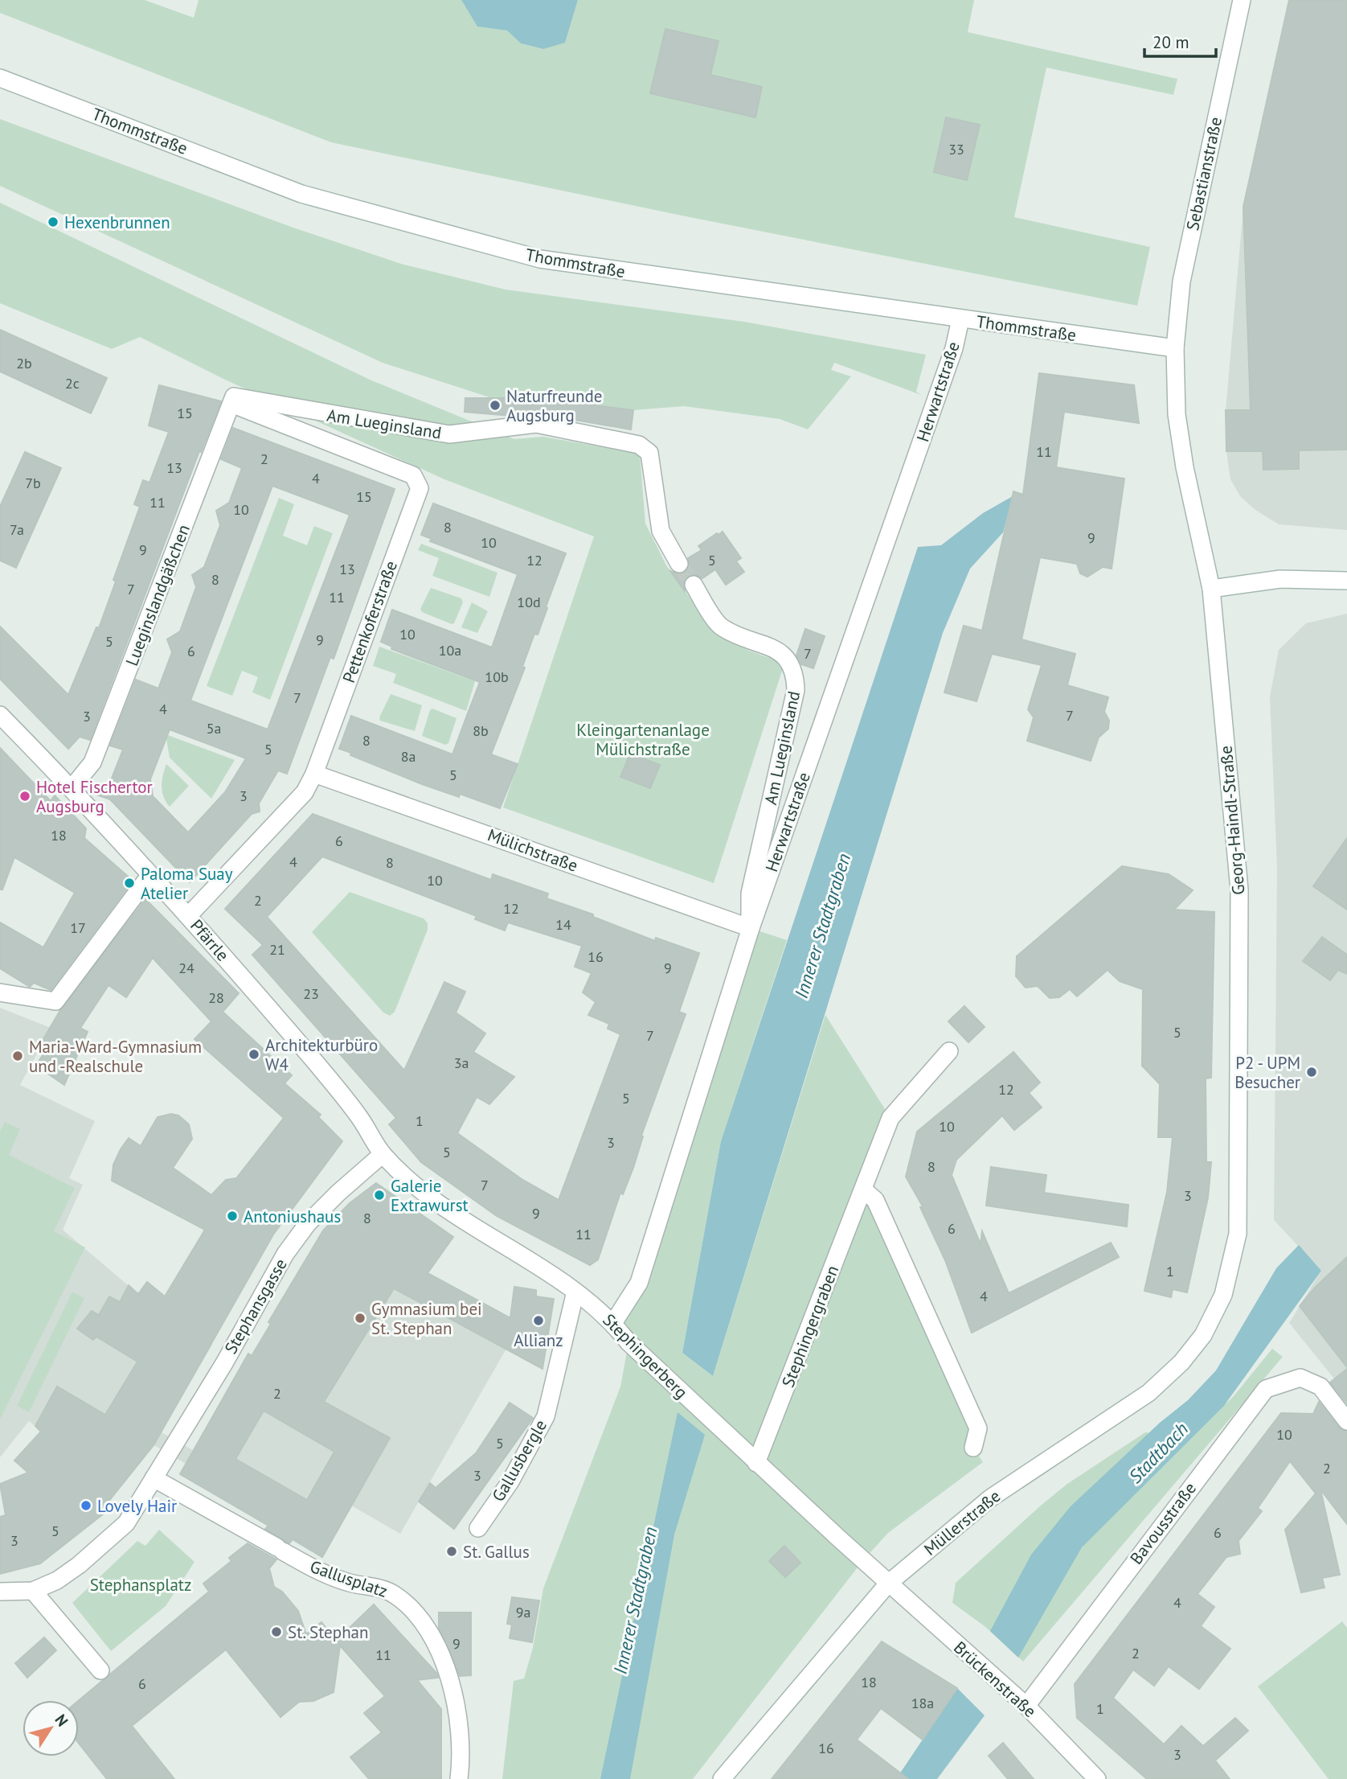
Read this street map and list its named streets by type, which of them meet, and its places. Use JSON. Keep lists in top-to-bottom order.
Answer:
{
  "streets": {
    "street": [
      "Thommstraße",
      "Sebastianstraße",
      "Herwartstraße",
      "Am Lueginsland",
      "Lueginslandgäßchen",
      "Pettenkoferstraße",
      "Georg-Haindl-Straße",
      "Mülichstraße",
      "Pfärrle",
      "Stephansgasse",
      "Stephingergraben",
      "Stephingerberg",
      "Gallusbergle",
      "Müllerstraße",
      "Bavousstraße",
      "Gallusplatz",
      "Brückenstraße"
    ]
  },
  "crossings": [
    ["Thommstraße", "Sebastianstraße"],
    ["Thommstraße", "Herwartstraße"],
    ["Thommstraße", "Georg-Haindl-Straße"],
    ["Sebastianstraße", "Georg-Haindl-Straße"],
    ["Herwartstraße", "Am Lueginsland"],
    ["Herwartstraße", "Mülichstraße"],
    ["Herwartstraße", "Stephingerberg"],
    ["Am Lueginsland", "Lueginslandgäßchen"],
    ["Am Lueginsland", "Pettenkoferstraße"],
    ["Am Lueginsland", "Mülichstraße"],
    ["Lueginslandgäßchen", "Pettenkoferstraße"],
    ["Lueginslandgäßchen", "Pfärrle"],
    ["Pettenkoferstraße", "Mülichstraße"],
    ["Pettenkoferstraße", "Pfärrle"],
    ["Georg-Haindl-Straße", "Müllerstraße"],
    ["Pfärrle", "Stephansgasse"],
    ["Pfärrle", "Stephingerberg"],
    ["Stephansgasse", "Stephingerberg"],
    ["Stephansgasse", "Gallusplatz"],
    ["Stephingergraben", "Stephingerberg"],
    ["Stephingerberg", "Gallusbergle"],
    ["Stephingerberg", "Müllerstraße"],
    ["Stephingerberg", "Brückenstraße"],
    ["Müllerstraße", "Brückenstraße"],
    ["Bavousstraße", "Brückenstraße"]
  ],
  "water": ["Innerer Stadtgraben", "Stadtbach"],
  "parks": ["Kleingartenanlage Mülichstraße", "Stephansplatz"],
  "places": [
    "Hexenbrunnen",
    "Naturfreunde Augsburg",
    "Hotel Fischertor Augsburg",
    "Paloma Suay Atelier",
    "Architekturbüro W4",
    "Maria-Ward-Gymnasium und -Realschule",
    "P2 - UPM Besucher",
    "Galerie Extrawurst",
    "Antoniushaus",
    "Gymnasium bei St. Stephan",
    "Allianz",
    "Lovely Hair",
    "St. Gallus",
    "St. Stephan"
  ],
  "house_numbers": [
    "33",
    "2b",
    "2c",
    "15",
    "11",
    "2",
    "13",
    "4",
    "7b",
    "15",
    "11",
    "10",
    "8",
    "7a",
    "9",
    "10",
    "9",
    "12",
    "5",
    "13",
    "8",
    "7",
    "11",
    "10d",
    "10",
    "9",
    "5",
    "10a",
    "6",
    "7",
    "10b",
    "7",
    "4",
    "7",
    "3",
    "5a",
    "8b",
    "8",
    "5",
    "8a",
    "5",
    "3",
    "18",
    "6",
    "4",
    "8",
    "10",
    "2",
    "12",
    "14",
    "17",
    "21",
    "16",
    "24",
    "9",
    "23",
    "28",
    "5",
    "7",
    "3a",
    "12",
    "5",
    "1",
    "10",
    "3",
    "5",
    "8",
    "7",
    "3",
    "9",
    "8",
    "6",
    "11",
    "1",
    "4",
    "2",
    "10",
    "5",
    "2",
    "3",
    "5",
    "6",
    "3",
    "4",
    "9a",
    "9",
    "2",
    "11",
    "18",
    "6",
    "18a",
    "1",
    "16",
    "3"
  ],
  "scale_bar": "20 m",
  "north": "top right"
}
